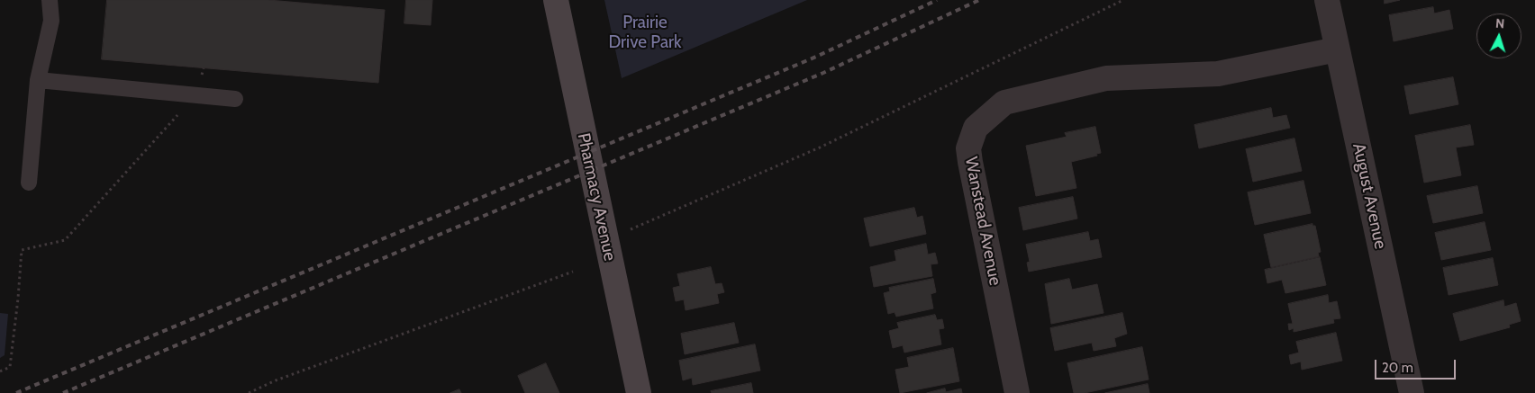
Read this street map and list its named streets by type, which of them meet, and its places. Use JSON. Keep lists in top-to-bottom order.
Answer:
{
  "streets": {
    "street": ["August Avenue", "Pharmacy Avenue", "Wanstead Avenue"]
  },
  "crossings": [
    ["August Avenue", "Wanstead Avenue"]
  ],
  "parks": ["Prairie Drive Park"],
  "scale_bar": "20 m",
  "north": "top"
}
